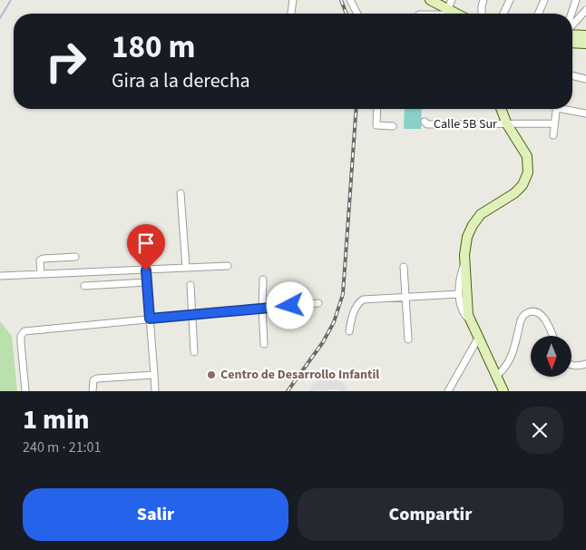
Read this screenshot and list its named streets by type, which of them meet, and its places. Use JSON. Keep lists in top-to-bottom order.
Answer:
{
  "streets": {
    "street": ["Calle 5B Sur"]
  },
  "places": ["Centro de Desarrollo Infantil"],
  "north": "bottom",
  "page": {
    "turn": ["180 m", "Gira a la derecha"],
    "heading": ["1 min", "240 m · 21:01"],
    "buttons": ["Salir", "Compartir"]
  }
}
